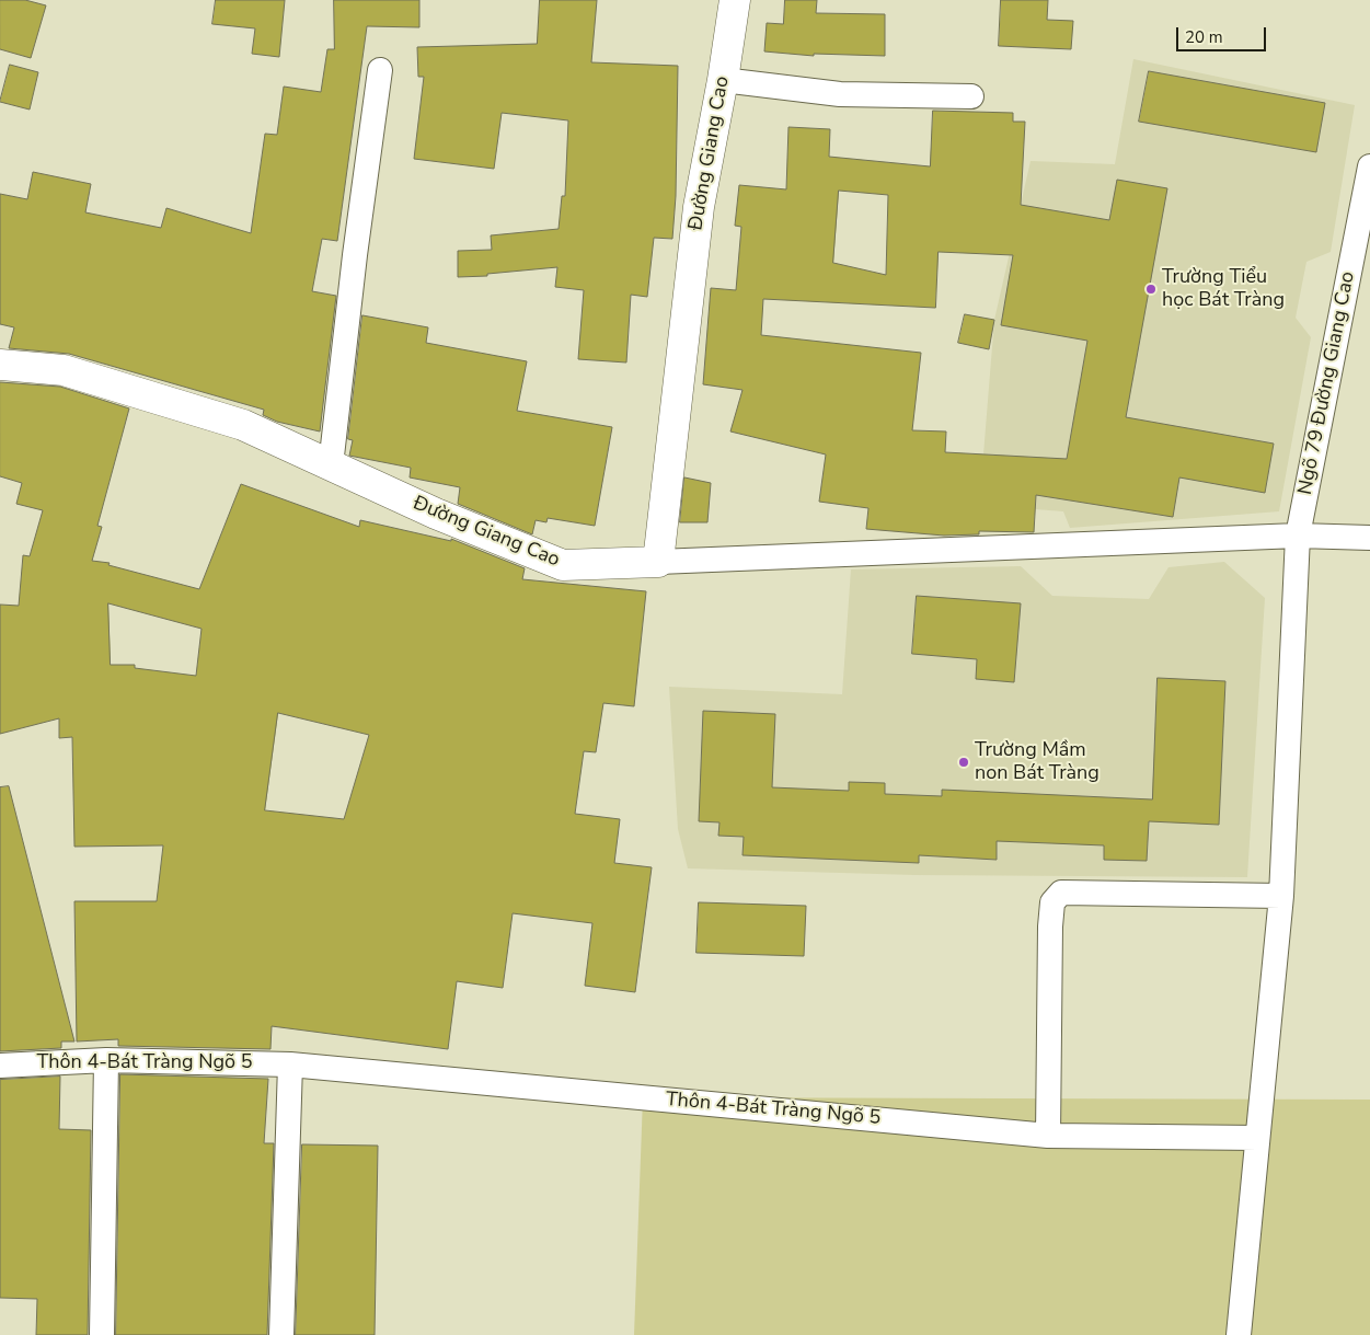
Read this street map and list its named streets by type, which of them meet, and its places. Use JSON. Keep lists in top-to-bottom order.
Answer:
{
  "streets": {
    "street": ["Đường Giang Cao", "Ngõ 79 Đường Giang Cao", "Thôn 4-Bát Tràng Ngõ 5"]
  },
  "crossings": [
    ["Ngõ 79 Đường Giang Cao", "Thôn 4-Bát Tràng Ngõ 5"]
  ],
  "places": ["Trường Tiểu học Bát Tràng", "Trường Mầm non Bát Tràng"],
  "scale_bar": "20 m"
}
